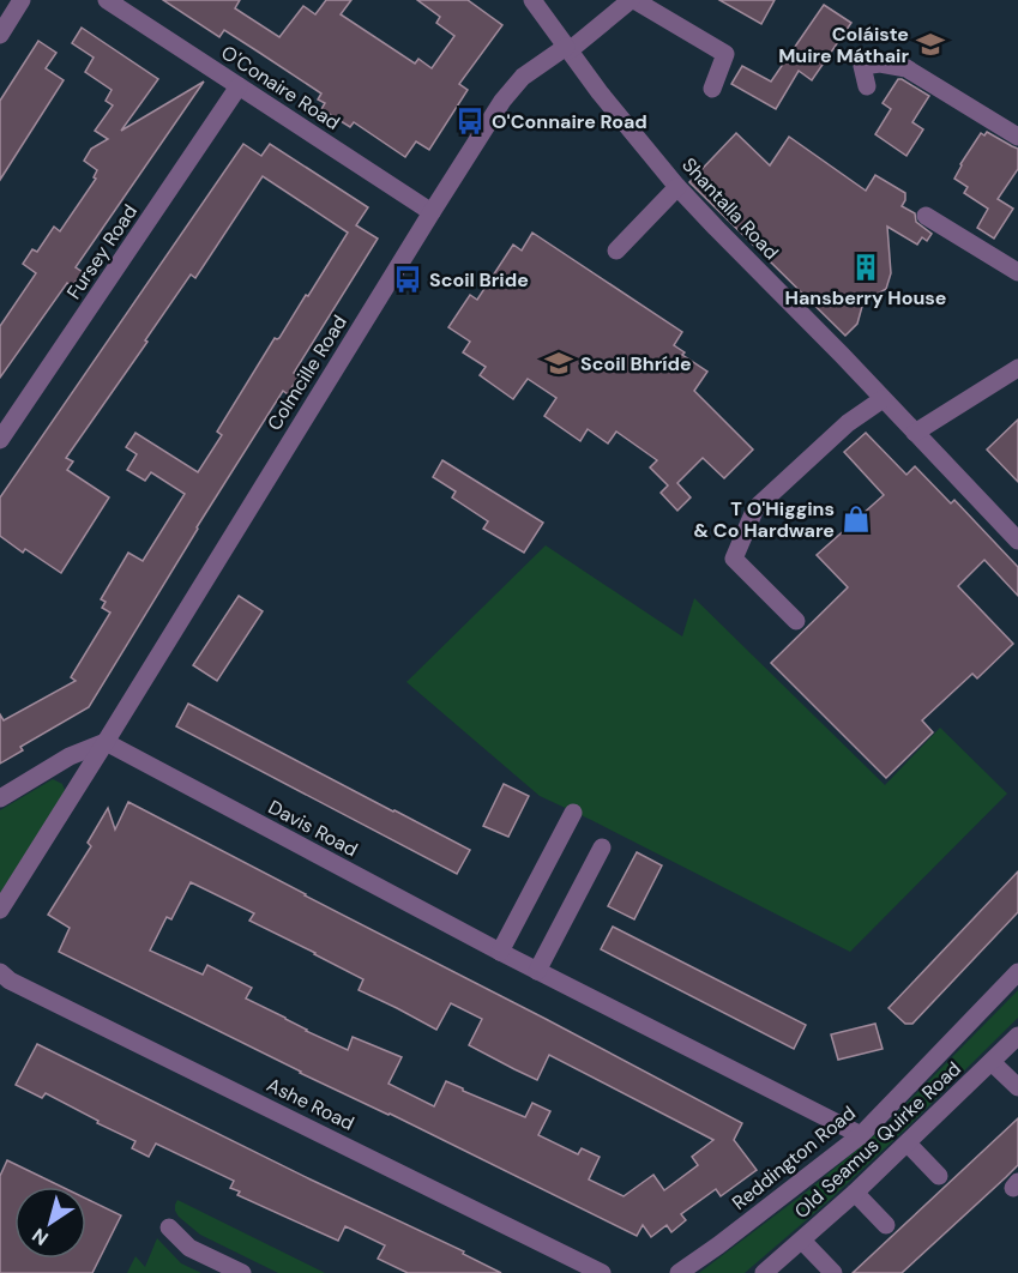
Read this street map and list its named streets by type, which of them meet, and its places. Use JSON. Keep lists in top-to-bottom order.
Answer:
{
  "streets": {
    "street": [
      "O'Conaire Road",
      "Shantalla Road",
      "Fursey Road",
      "Colmcille Road",
      "Davis Road",
      "Ashe Road",
      "Old Seamus Quirke Road",
      "Reddington Road"
    ]
  },
  "crossings": [
    ["O'Conaire Road", "Fursey Road"],
    ["O'Conaire Road", "Colmcille Road"],
    ["Shantalla Road", "Colmcille Road"],
    ["Colmcille Road", "Davis Road"],
    ["Davis Road", "Reddington Road"]
  ],
  "places": {
    "school or university": ["Coláiste Muire Máthair", "Scoil Bhríde"],
    "bus stop": ["O'Connaire Road", "Scoil Bride"],
    "building": ["Hansberry House"],
    "shop": ["T O'Higgins & Co Hardware"]
  },
  "north": "bottom left"
}
